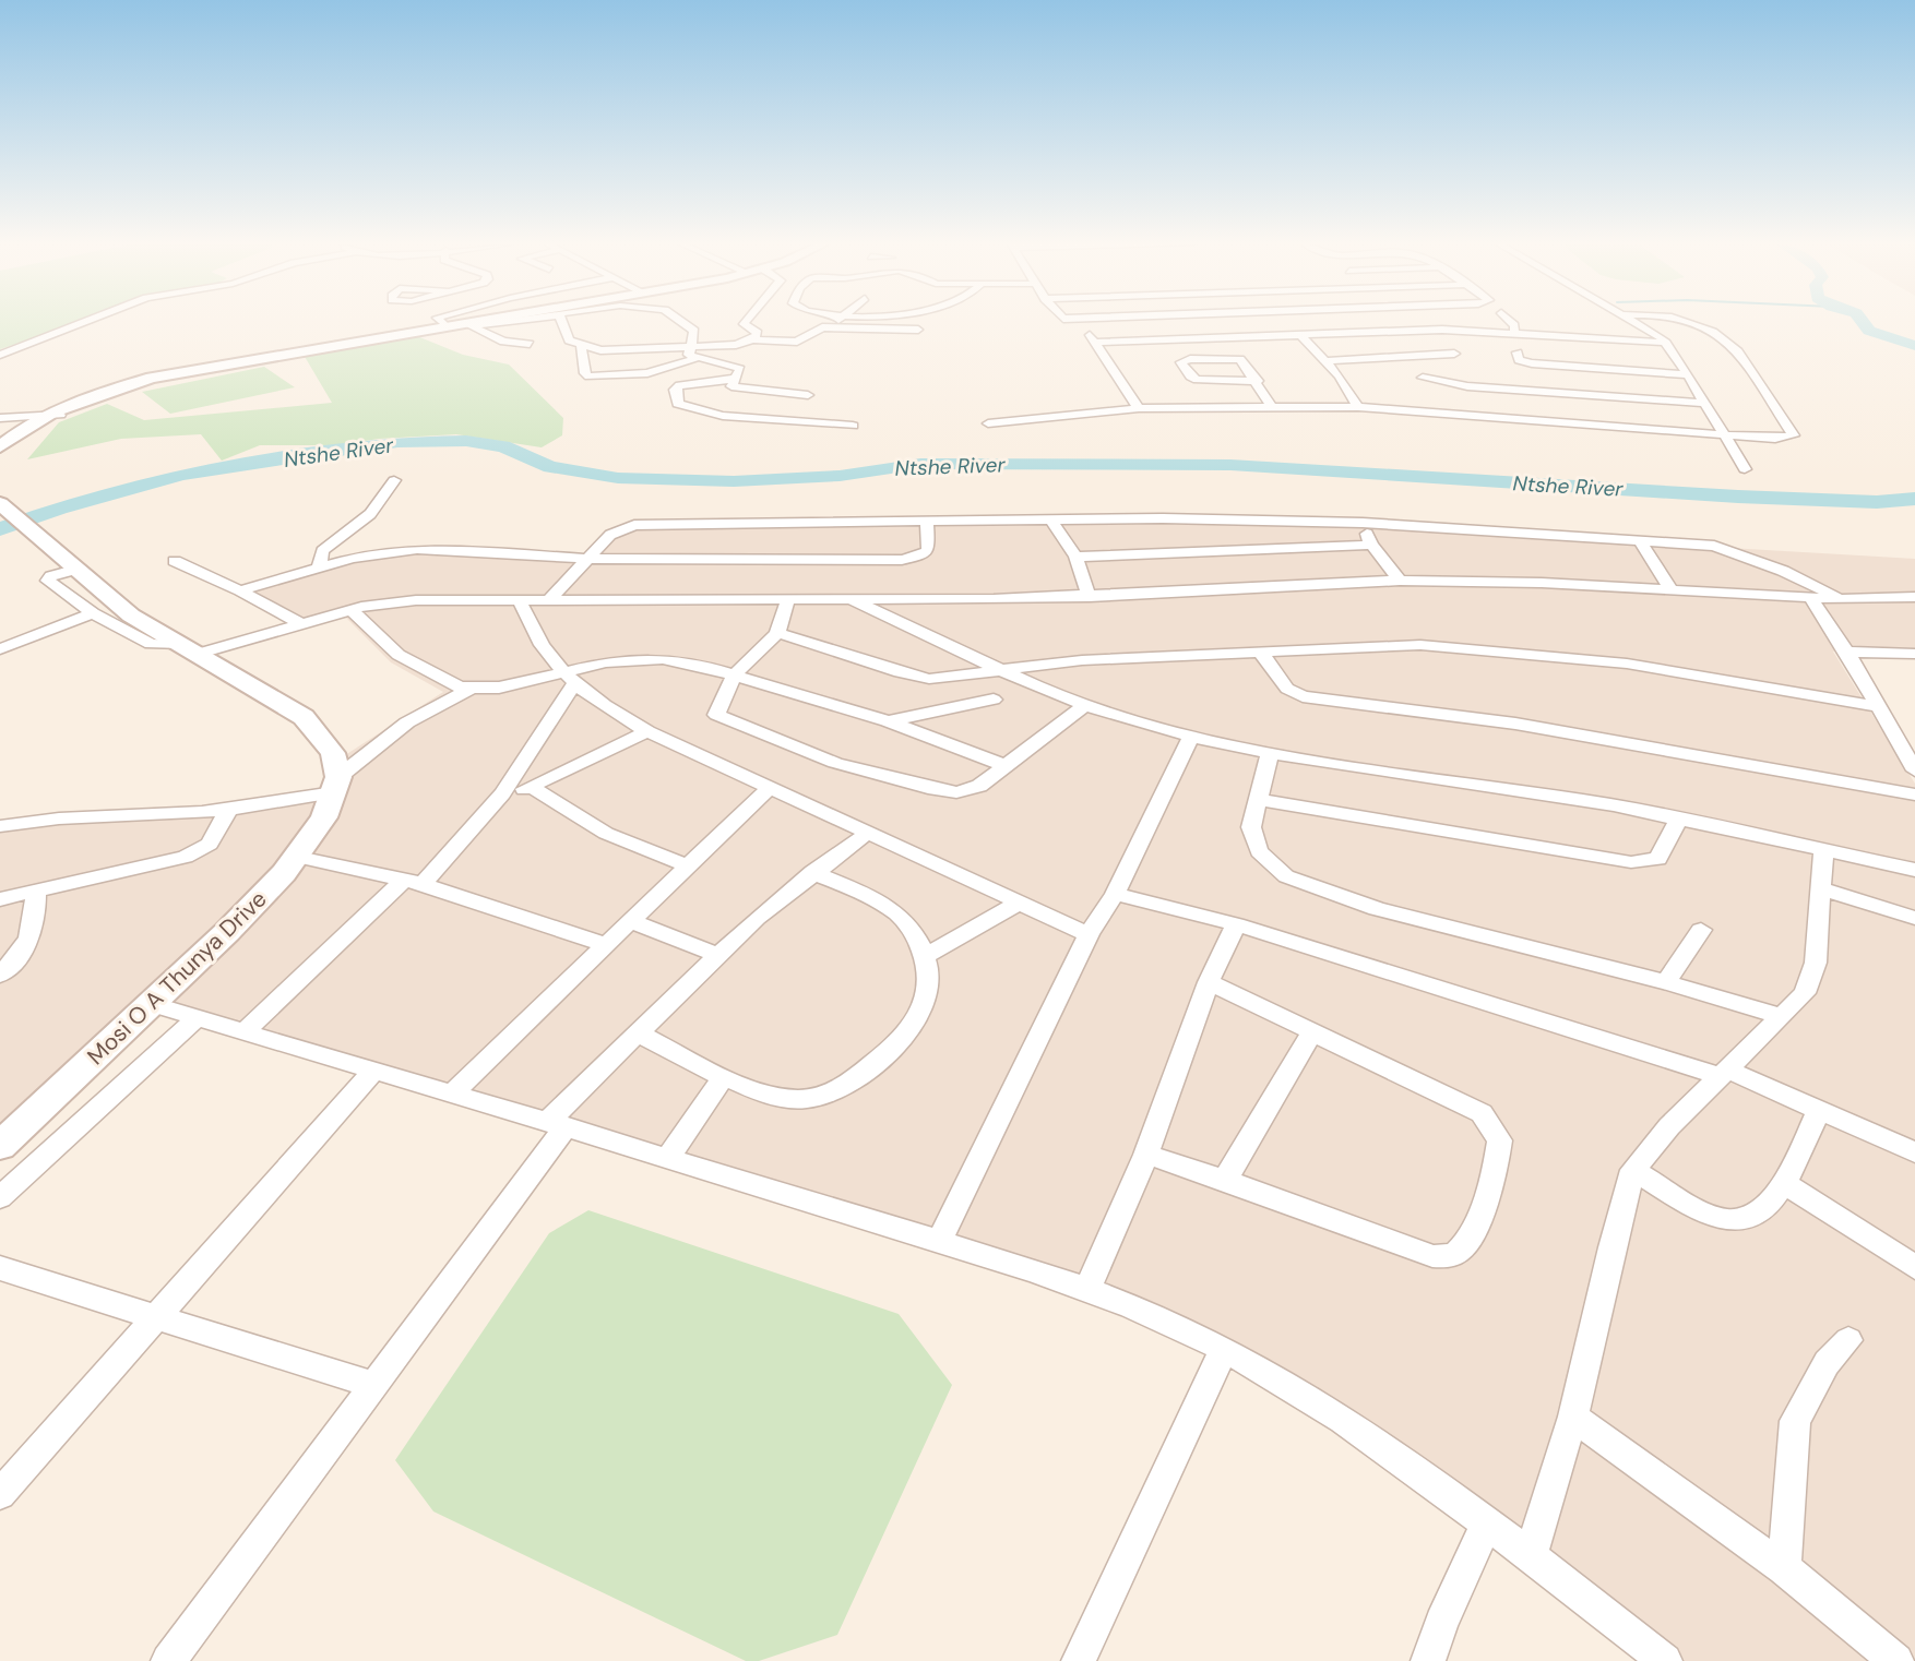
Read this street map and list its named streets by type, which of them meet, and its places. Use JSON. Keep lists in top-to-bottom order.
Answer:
{
  "streets": {
    "street": ["Mosi O A Thunya Drive"]
  },
  "water": ["Ntshe River"]
}
